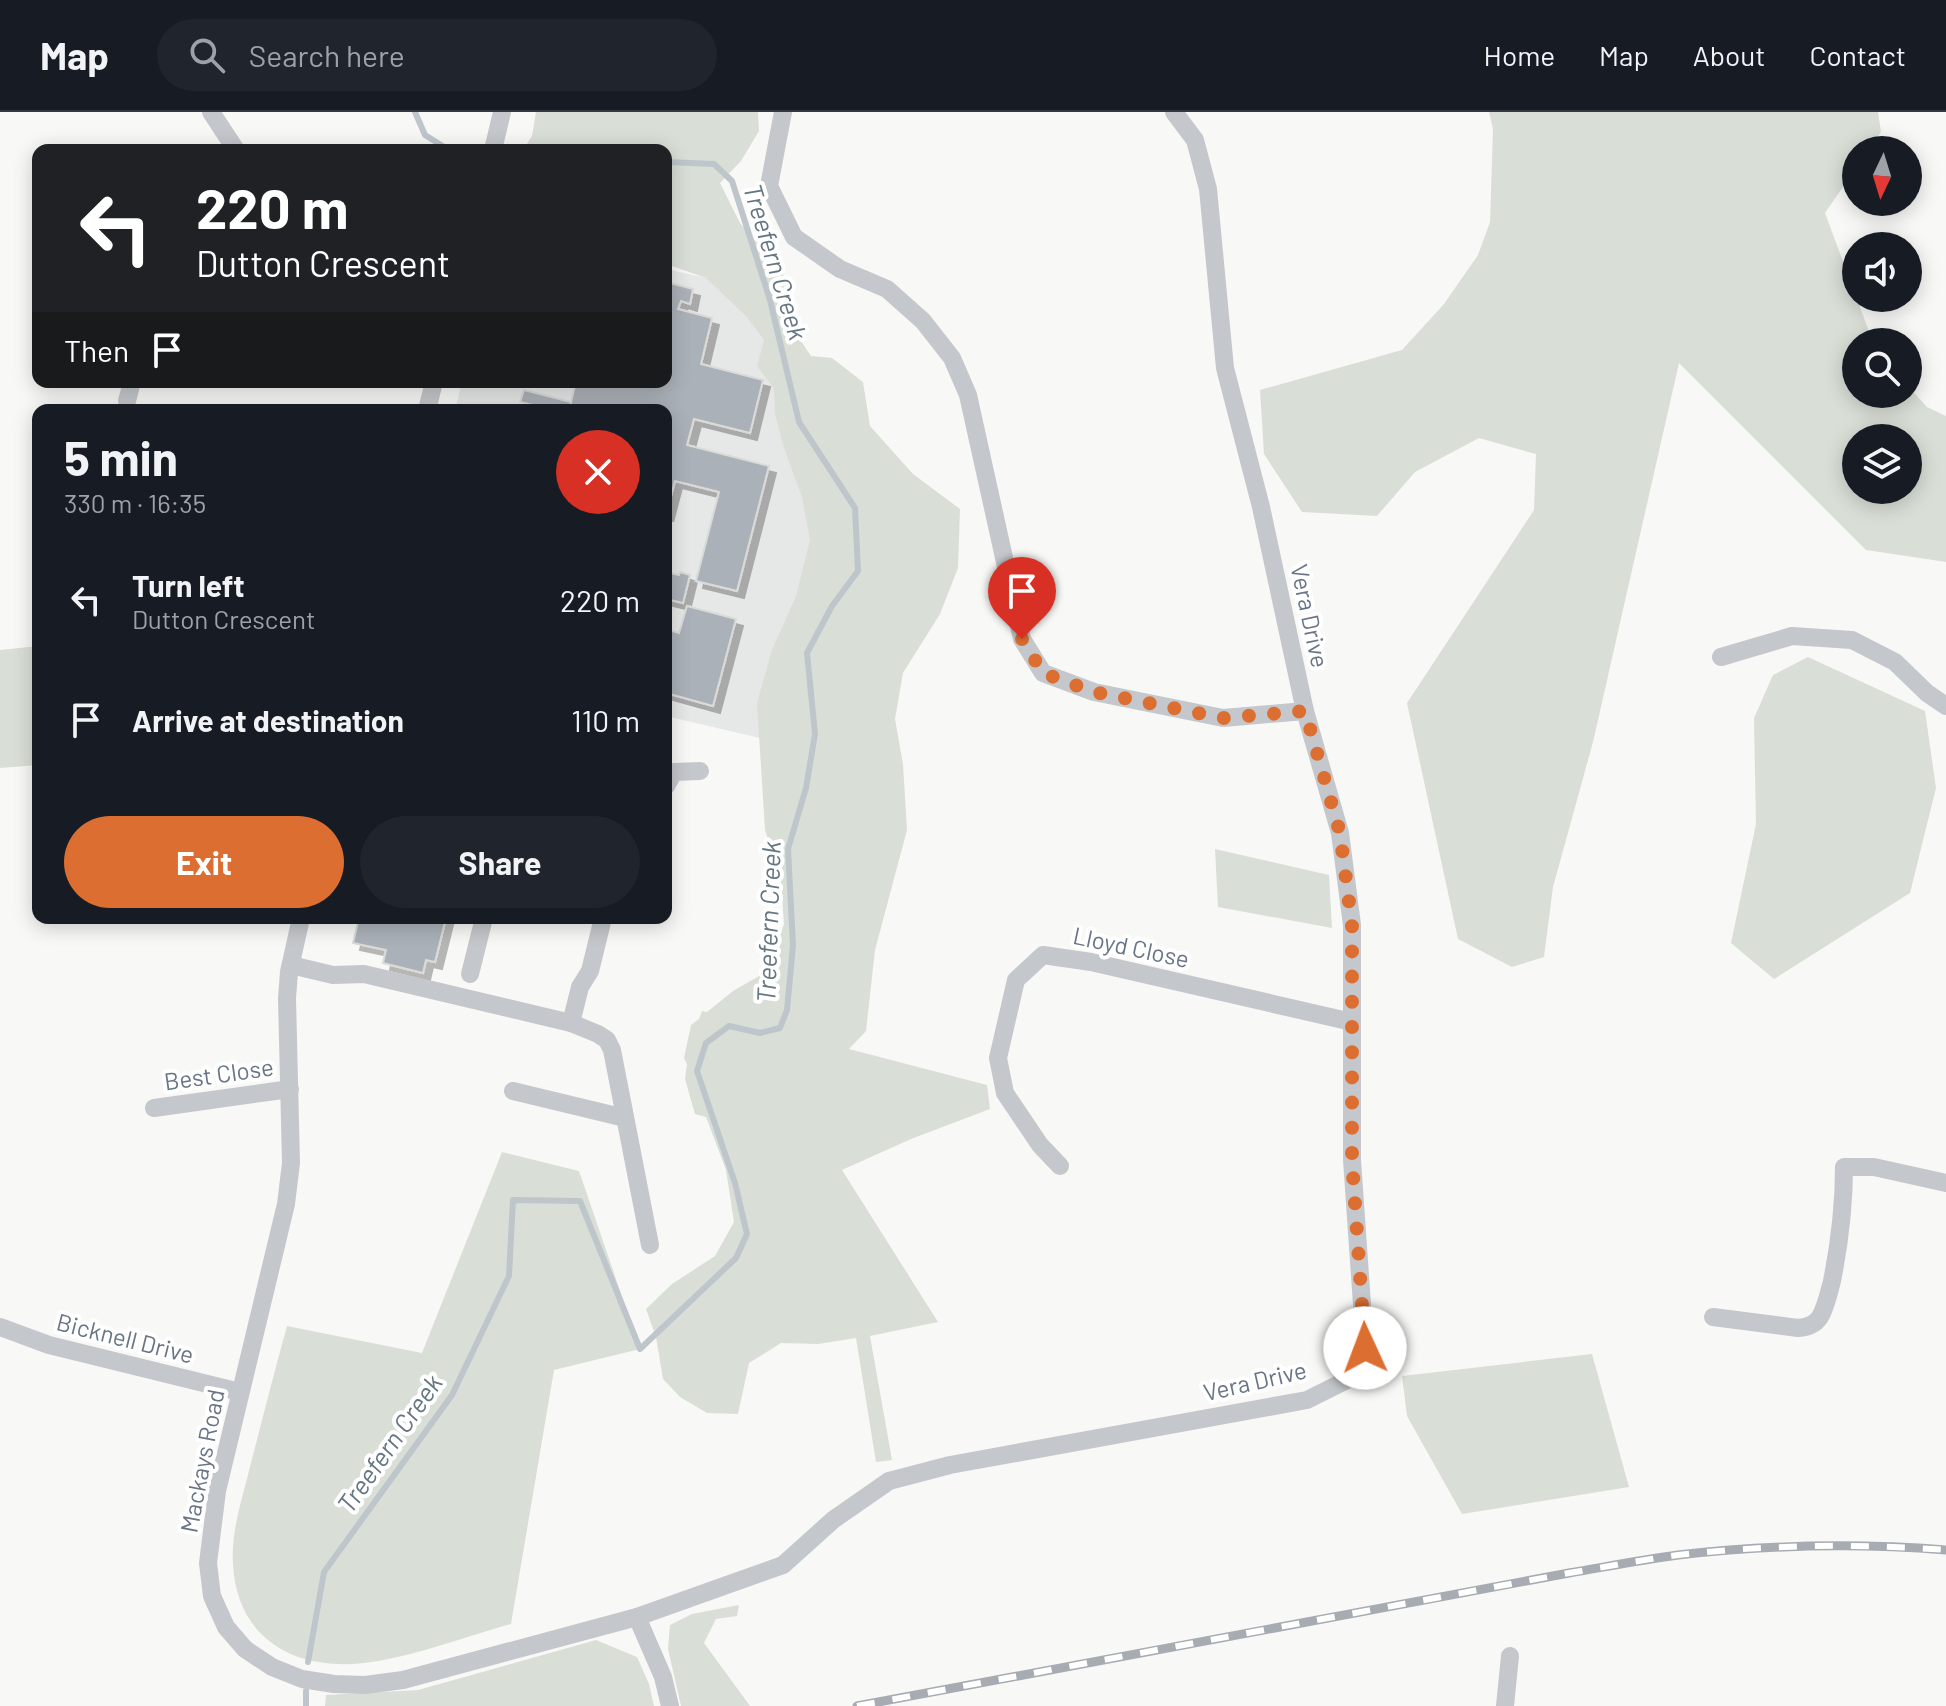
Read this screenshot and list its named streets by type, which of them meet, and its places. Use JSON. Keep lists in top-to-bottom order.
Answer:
{
  "streets": {
    "street": [
      "Vera Drive",
      "Lloyd Close",
      "Best Close",
      "Bicknell Drive",
      "Mackays Road"
    ]
  },
  "crossings": [
    ["Vera Drive", "Lloyd Close"],
    ["Vera Drive", "Mackays Road"],
    ["Best Close", "Mackays Road"],
    ["Bicknell Drive", "Mackays Road"]
  ],
  "water": ["Treefern Creek"],
  "north": "bottom",
  "page": {
    "header": "Map",
    "search": "Search here",
    "nav": [
      "Home",
      "Map",
      "About",
      "Contact"
    ],
    "turn": ["220 m", "Dutton Crescent"],
    "then": "Then",
    "heading": ["5 min", "330 m · 16:35"],
    "list": [
      {
        "name": "Turn left",
        "note": "Dutton Crescent",
        "value": "220 m"
      },
      {
        "name": "Arrive at destination",
        "value": "110 m"
      }
    ],
    "buttons": ["Exit", "Share"]
  }
}
